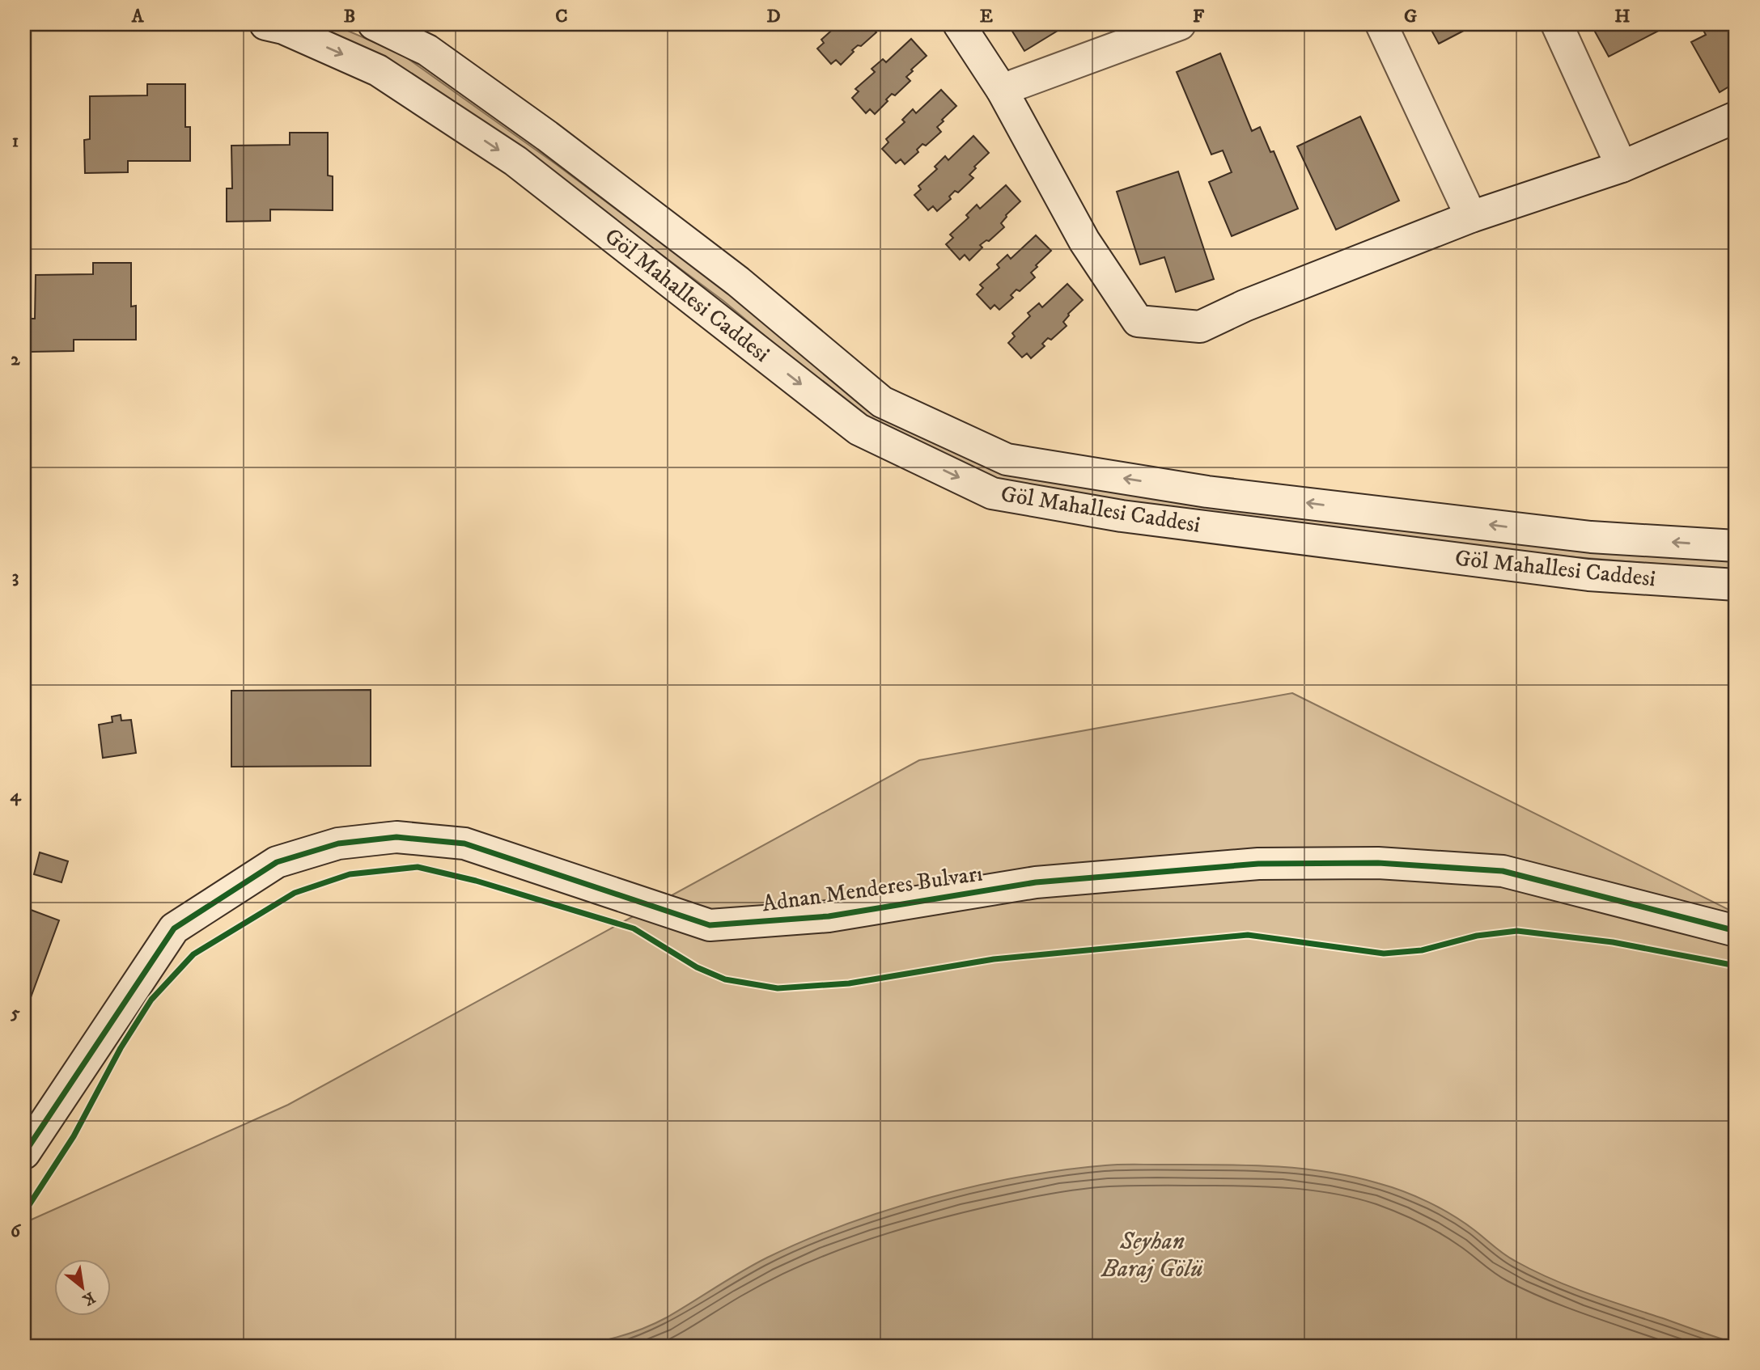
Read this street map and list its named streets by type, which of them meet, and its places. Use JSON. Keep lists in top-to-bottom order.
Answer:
{
  "streets": {
    "street": ["Göl Mahallesi Caddesi", "Adnan Menderes Bulvarı"]
  },
  "water": ["Seyhan Baraj Gölü"],
  "north": "bottom right",
  "grid": {
    "columns": [
      "A",
      "B",
      "C",
      "D",
      "E",
      "F",
      "G",
      "H"
    ],
    "rows": [
      "1",
      "2",
      "3",
      "4",
      "5",
      "6"
    ]
  }
}
